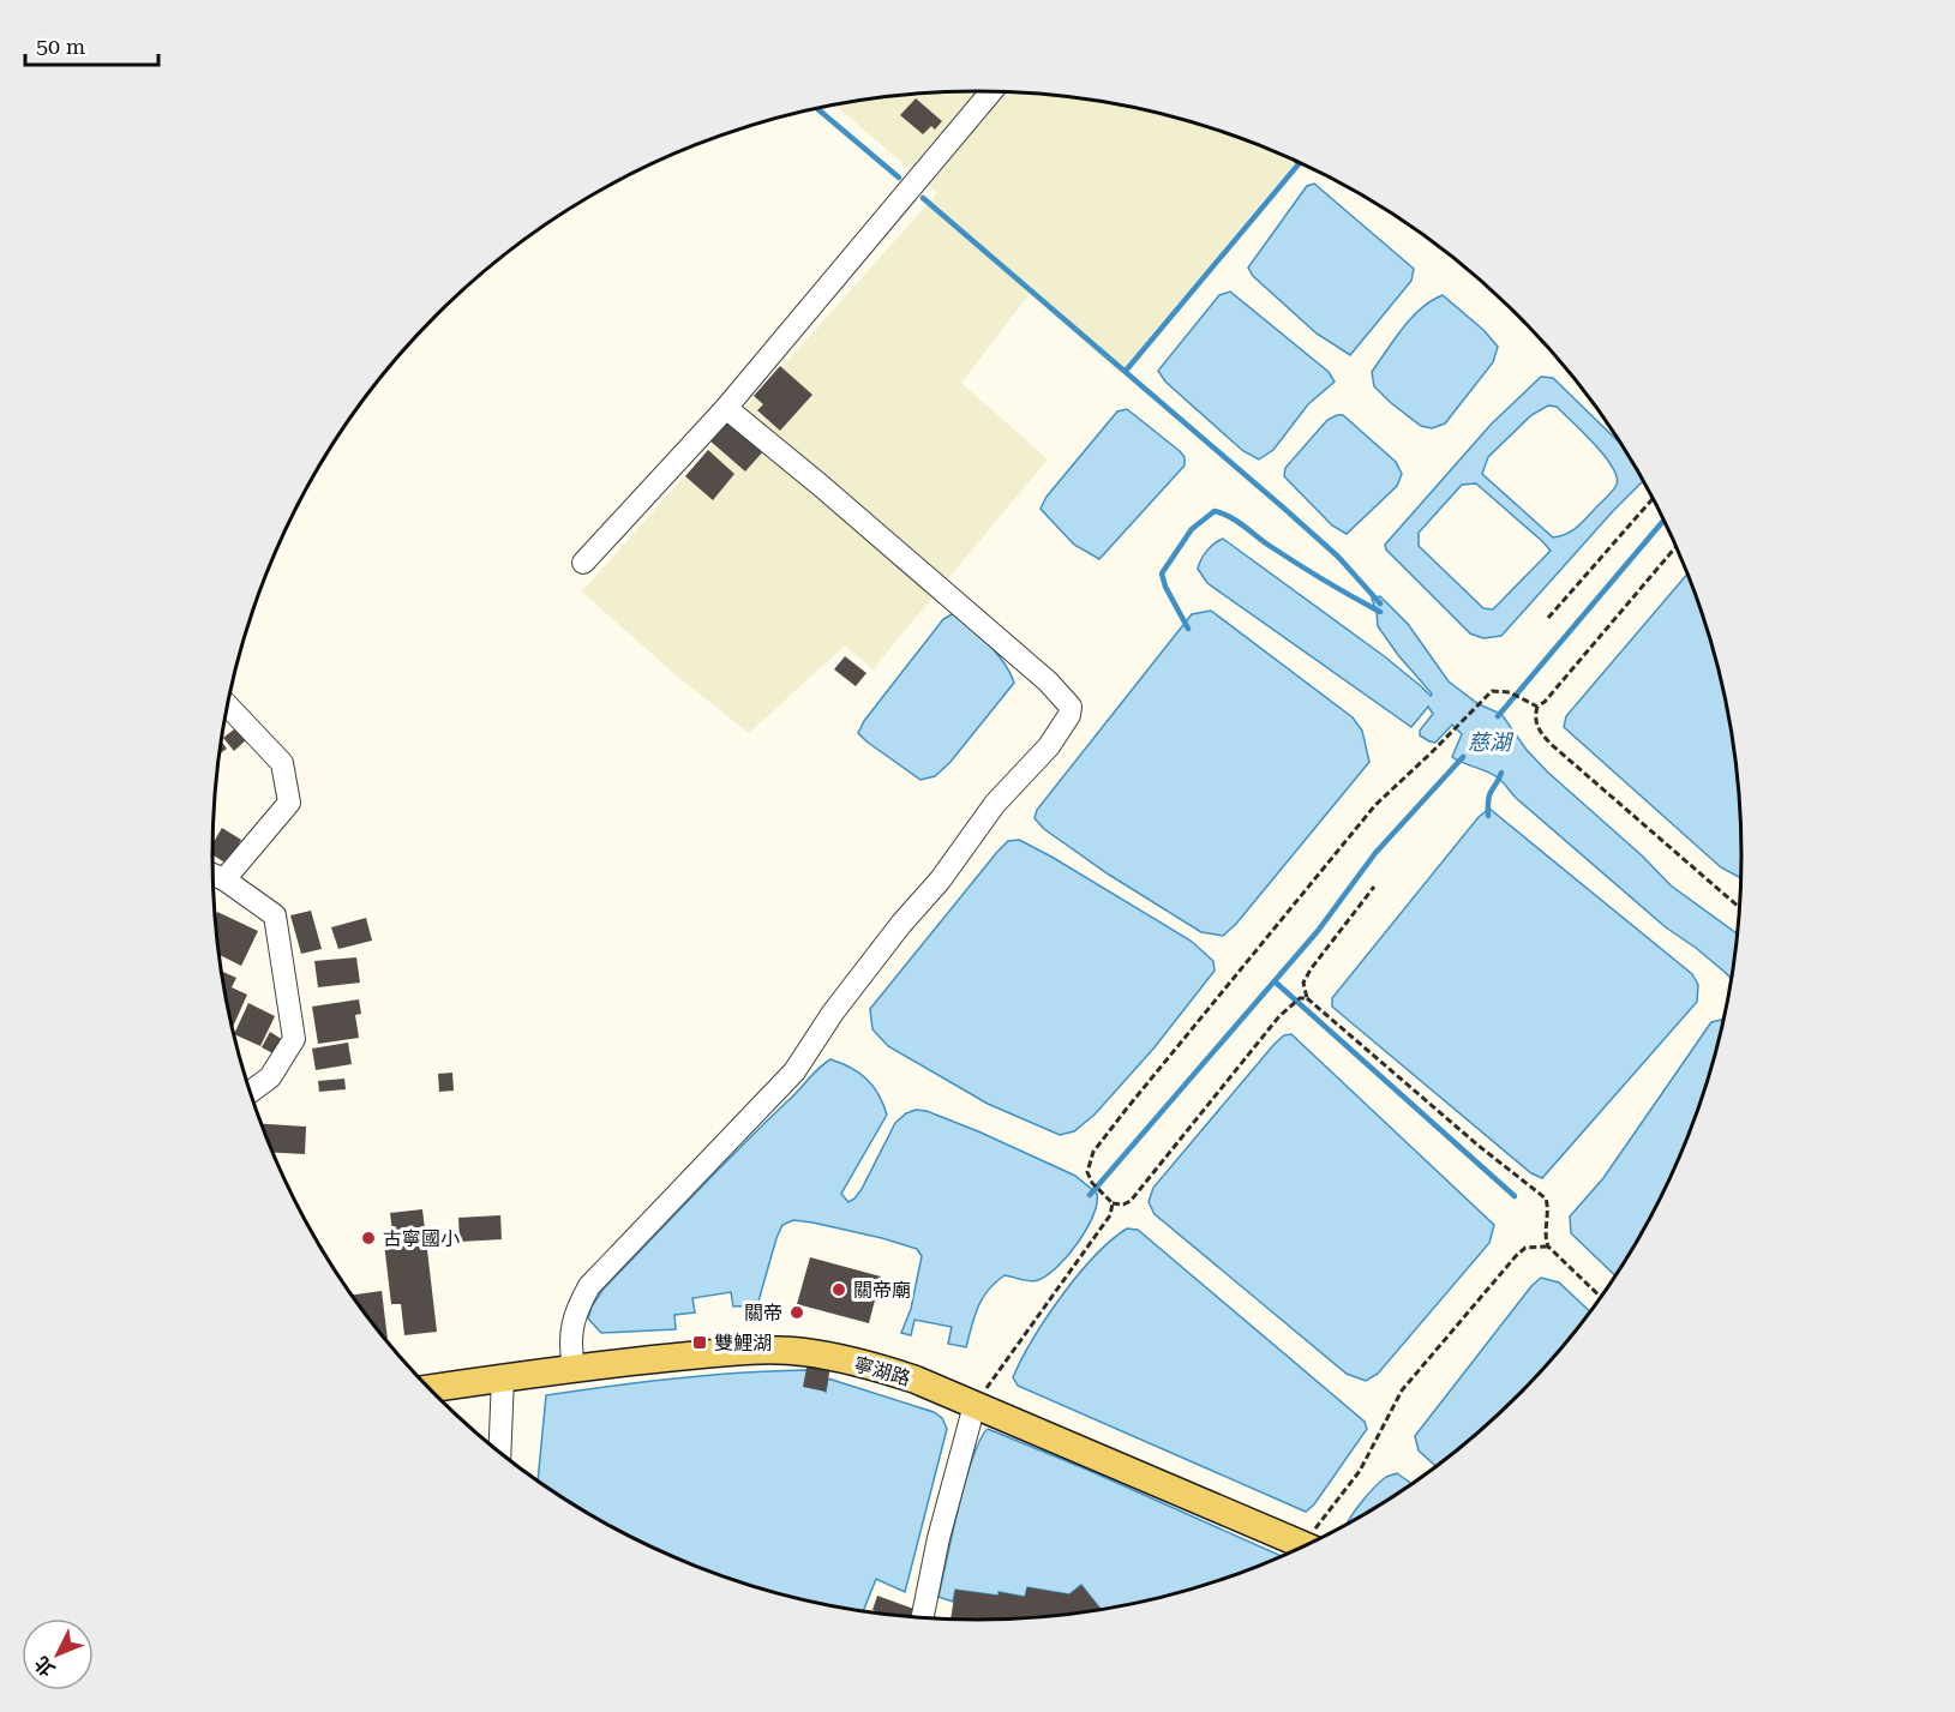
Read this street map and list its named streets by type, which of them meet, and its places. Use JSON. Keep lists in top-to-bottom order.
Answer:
{
  "streets": {
    "main road": ["寧湖路"]
  },
  "water": ["慈湖"],
  "places": {
    "other": ["古寧國小", "關帝廟", "關帝"],
    "transit": ["雙鯉湖"]
  },
  "scale_bar": "50 m",
  "north": "bottom left"
}
